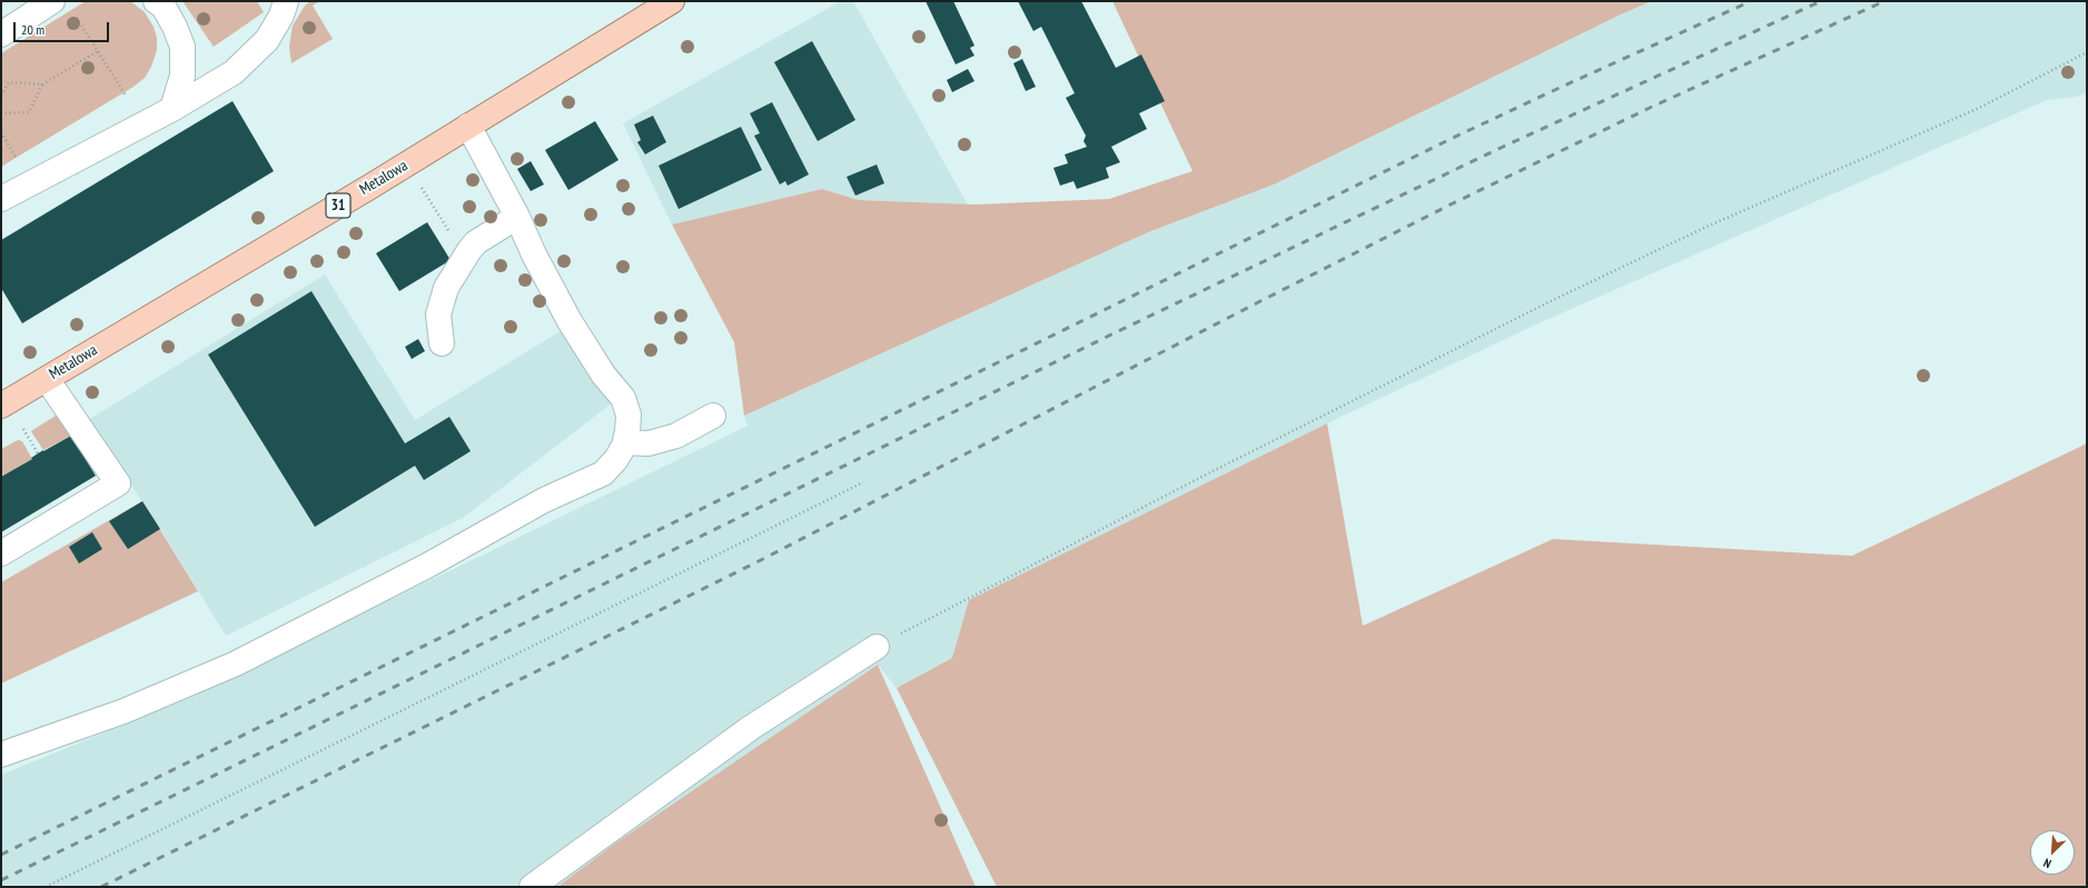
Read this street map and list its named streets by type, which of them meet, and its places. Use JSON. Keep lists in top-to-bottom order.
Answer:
{
  "streets": {
    "main road": ["Metalowa", "31"]
  },
  "scale_bar": "20 m",
  "north": "bottom left"
}
